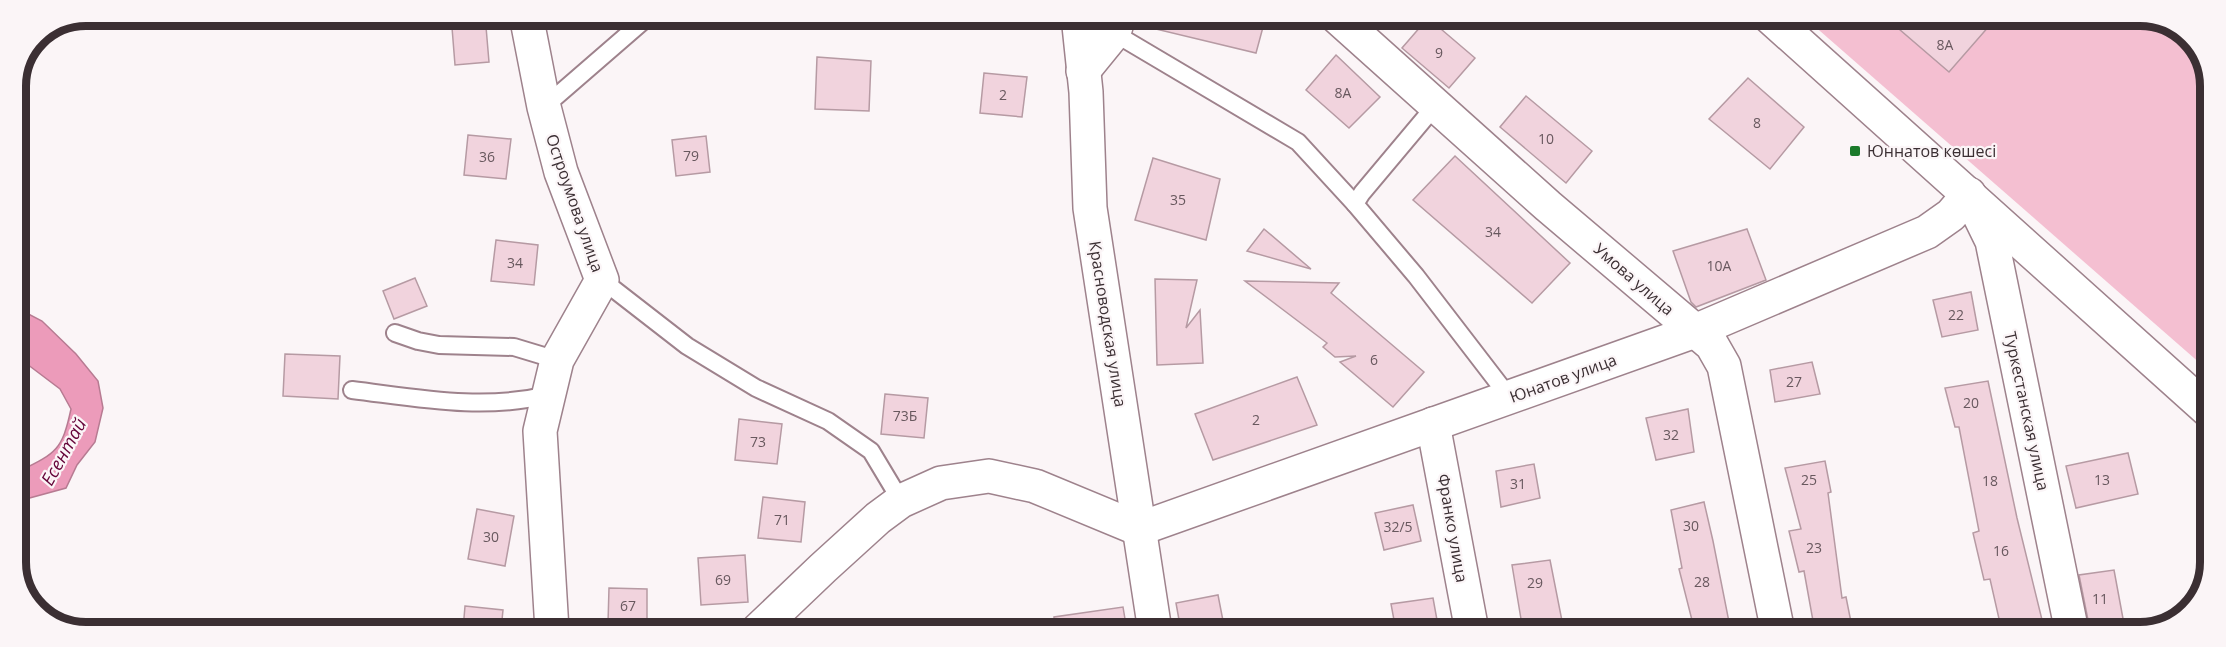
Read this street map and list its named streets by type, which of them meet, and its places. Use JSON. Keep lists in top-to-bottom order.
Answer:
{
  "streets": {
    "street": [
      "Остроумова улица",
      "Умова улица",
      "Красноводская улица",
      "Юнатов улица",
      "Туркестанская улица",
      "Франко улица"
    ]
  },
  "crossings": [
    ["Умова улица", "Юнатов улица"],
    ["Красноводская улица", "Юнатов улица"],
    ["Юнатов улица", "Туркестанская улица"],
    ["Юнатов улица", "Франко улица"]
  ],
  "water": ["Есентай"],
  "places": {
    "transit": ["Юннатов көшесі"]
  },
  "house_numbers": [
    "8А",
    "9",
    "8А",
    "2",
    "8",
    "10",
    "79",
    "36",
    "35",
    "34",
    "34",
    "10А",
    "22",
    "6",
    "27",
    "20",
    "73Б",
    "2",
    "32",
    "73",
    "25",
    "13",
    "18",
    "31",
    "71",
    "30",
    "32/5",
    "30",
    "23",
    "16",
    "69",
    "28",
    "29",
    "11",
    "67"
  ]
}
